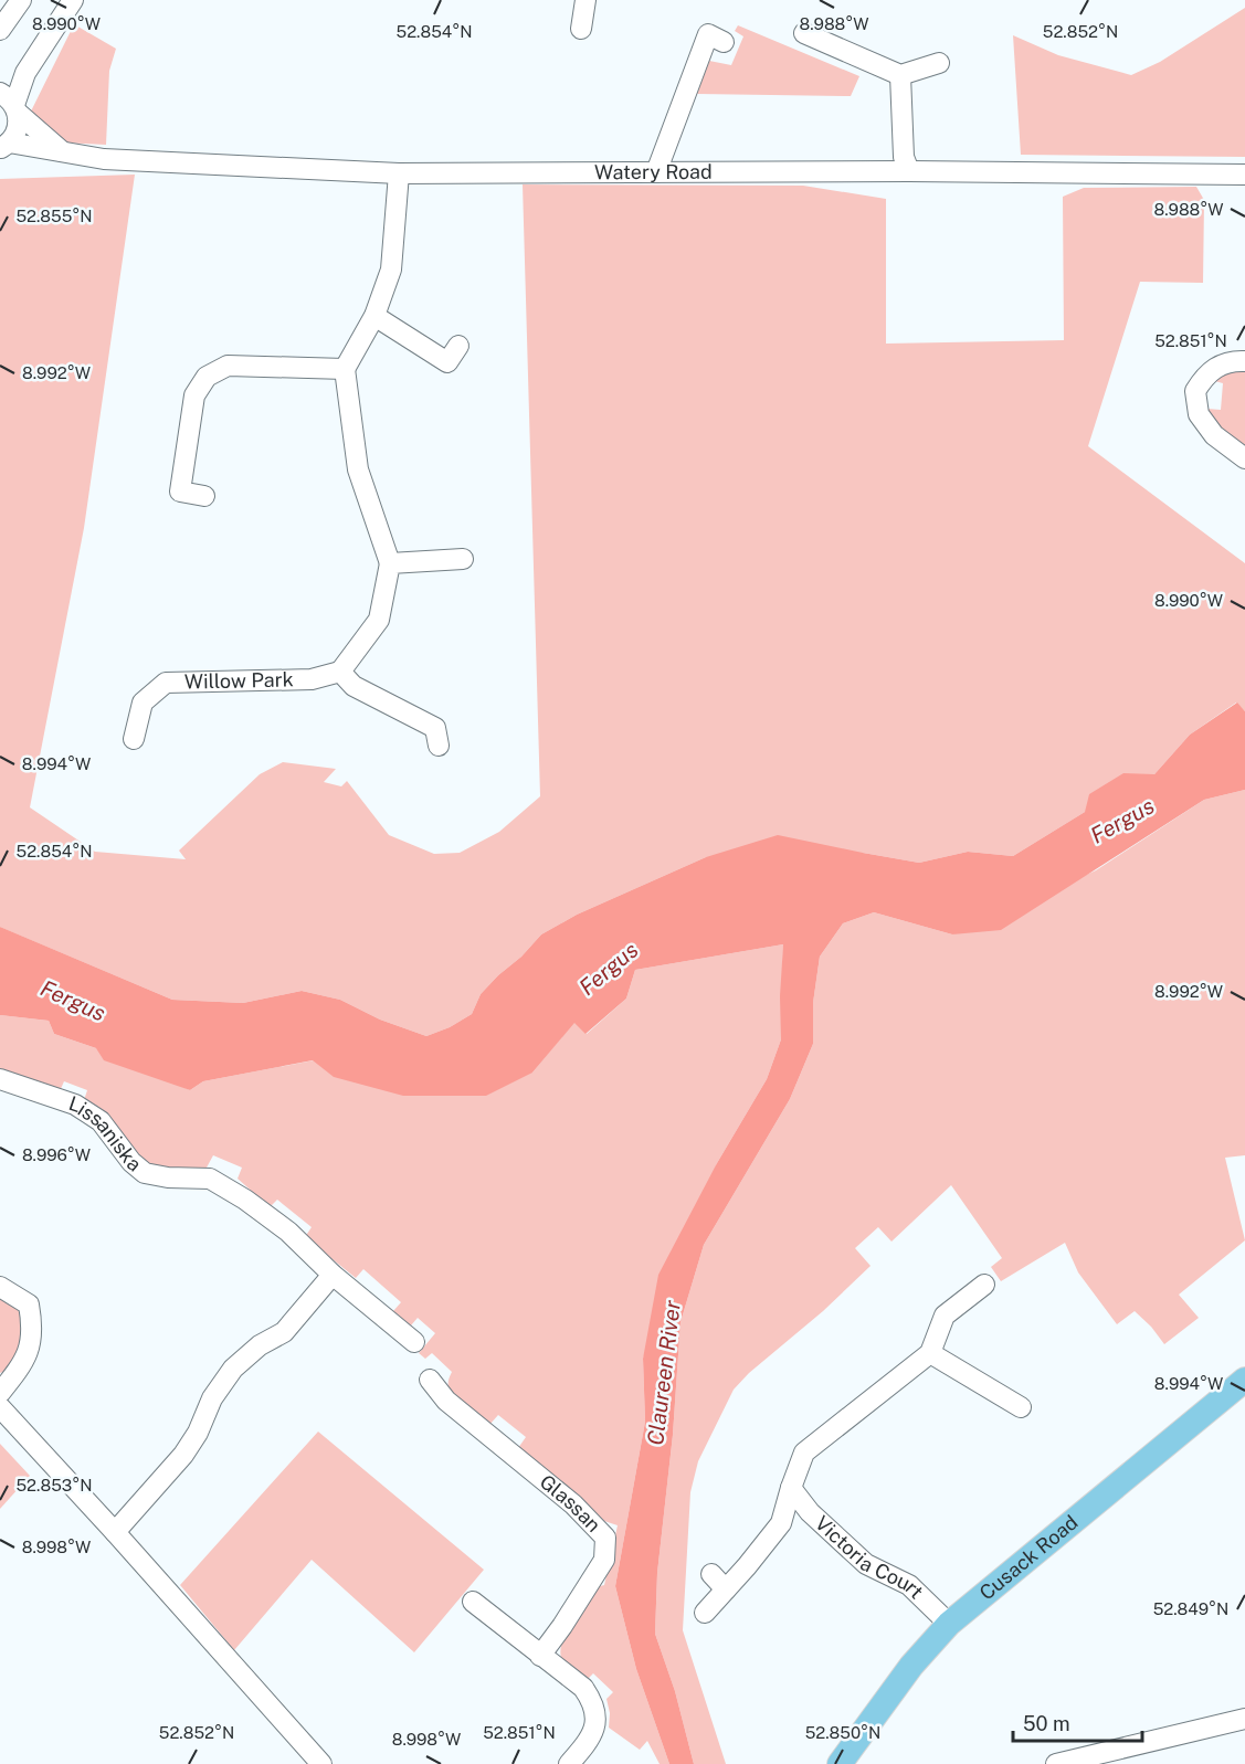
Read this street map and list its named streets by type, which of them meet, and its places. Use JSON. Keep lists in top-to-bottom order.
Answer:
{
  "streets": {
    "main road": ["Cusack Road"],
    "street": [
      "Watery Road",
      "Willow Park",
      "Lissaniska",
      "Glassan",
      "Victoria Court"
    ]
  },
  "crossings": [
    ["Victoria Court", "Cusack Road"]
  ],
  "water": ["Fergus", "Claureen River"],
  "scale_bar": "50 m",
  "coordinates": [
    "8.990°W",
    "8.988°W",
    "52.854°N",
    "52.852°N",
    "52.855°N",
    "52.851°N",
    "8.992°W",
    "8.994°W",
    "8.996°W",
    "52.853°N",
    "8.998°W",
    "52.849°N",
    "52.850°N"
  ]
}
